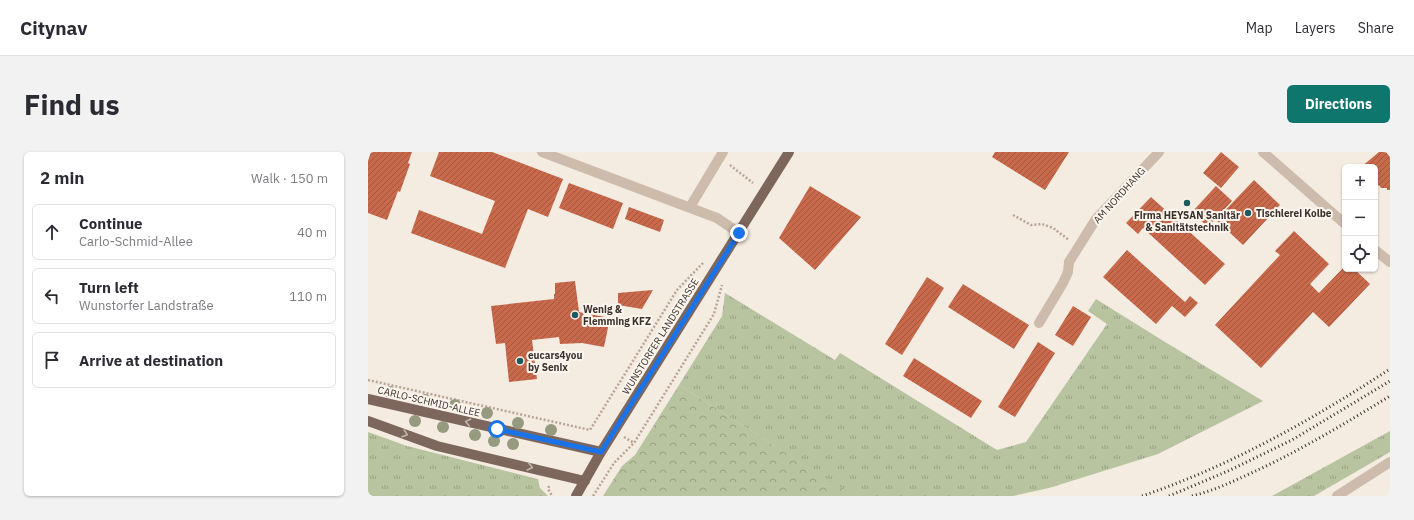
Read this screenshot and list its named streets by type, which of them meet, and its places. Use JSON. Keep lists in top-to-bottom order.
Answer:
{
  "streets": {
    "main road": ["WUNSTORFER LANDSTRASSE", "CARLO-SCHMID-ALLEE"],
    "street": ["AM NORDHANG"]
  },
  "crossings": [
    ["WUNSTORFER LANDSTRASSE", "CARLO-SCHMID-ALLEE"]
  ],
  "places": [
    "Firma HEYSAN Sanitär & Sanitätstechnik",
    "Tischlerei Kolbe",
    "Wenig & Flemming KFZ",
    "eucars4you by Senix"
  ],
  "page": {
    "header": "Citynav",
    "nav": ["Map", "Layers", "Share"],
    "buttons": "Directions",
    "title": "Find us",
    "heading": ["2 min", "Walk · 150 m"],
    "map_buttons": ["+", "−"],
    "list": [
      ["Continue", "Carlo-Schmid-Allee", "40 m"],
      ["Turn left", "Wunstorfer Landstraße", "110 m"],
      "Arrive at destination"
    ]
  }
}
